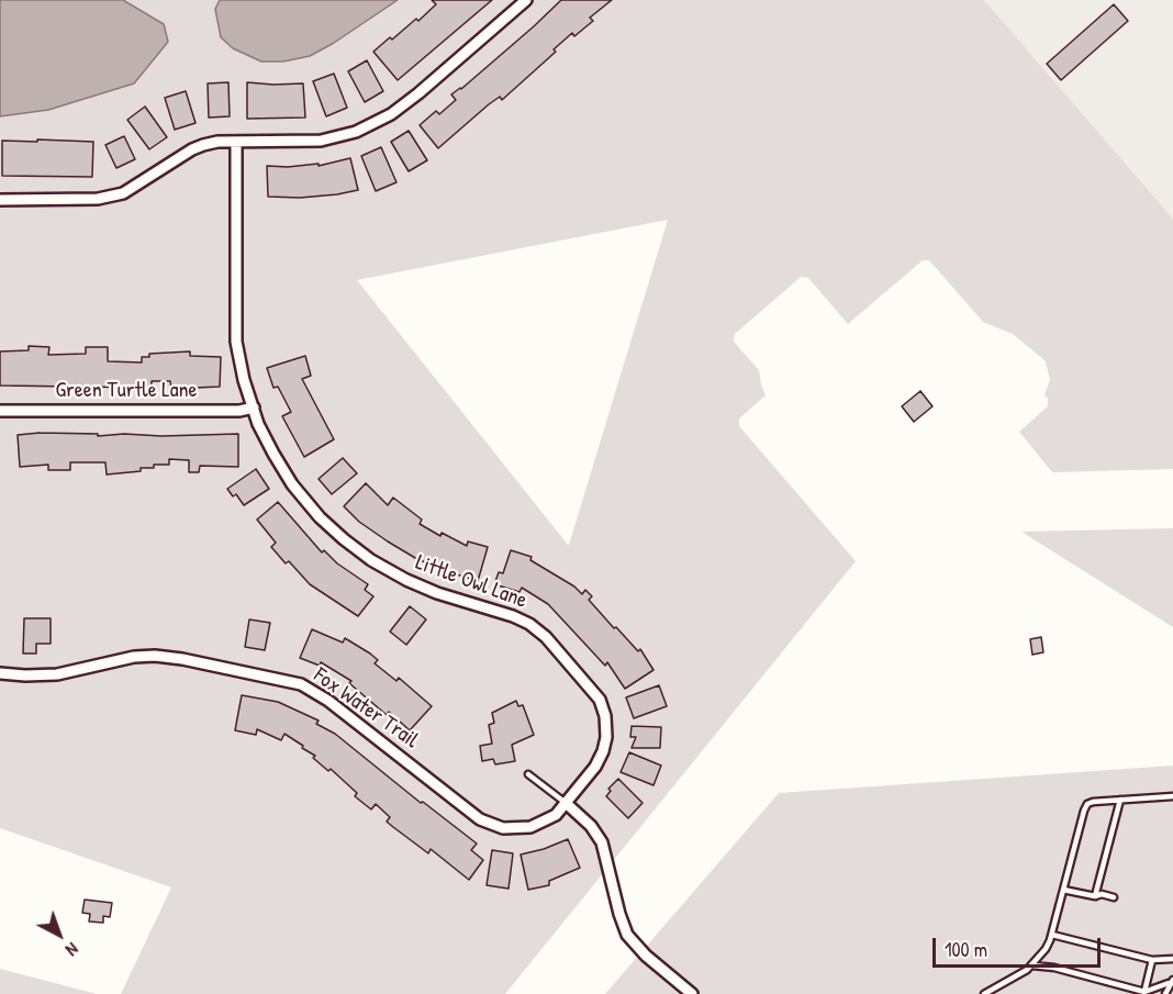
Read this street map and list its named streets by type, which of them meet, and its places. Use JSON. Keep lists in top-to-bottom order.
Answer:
{
  "streets": {
    "street": ["Green Turtle Lane", "Little Owl Lane", "Fox Water Trail"]
  },
  "crossings": [
    ["Green Turtle Lane", "Little Owl Lane"],
    ["Little Owl Lane", "Fox Water Trail"]
  ],
  "scale_bar": "100 m",
  "north": "bottom right"
}
